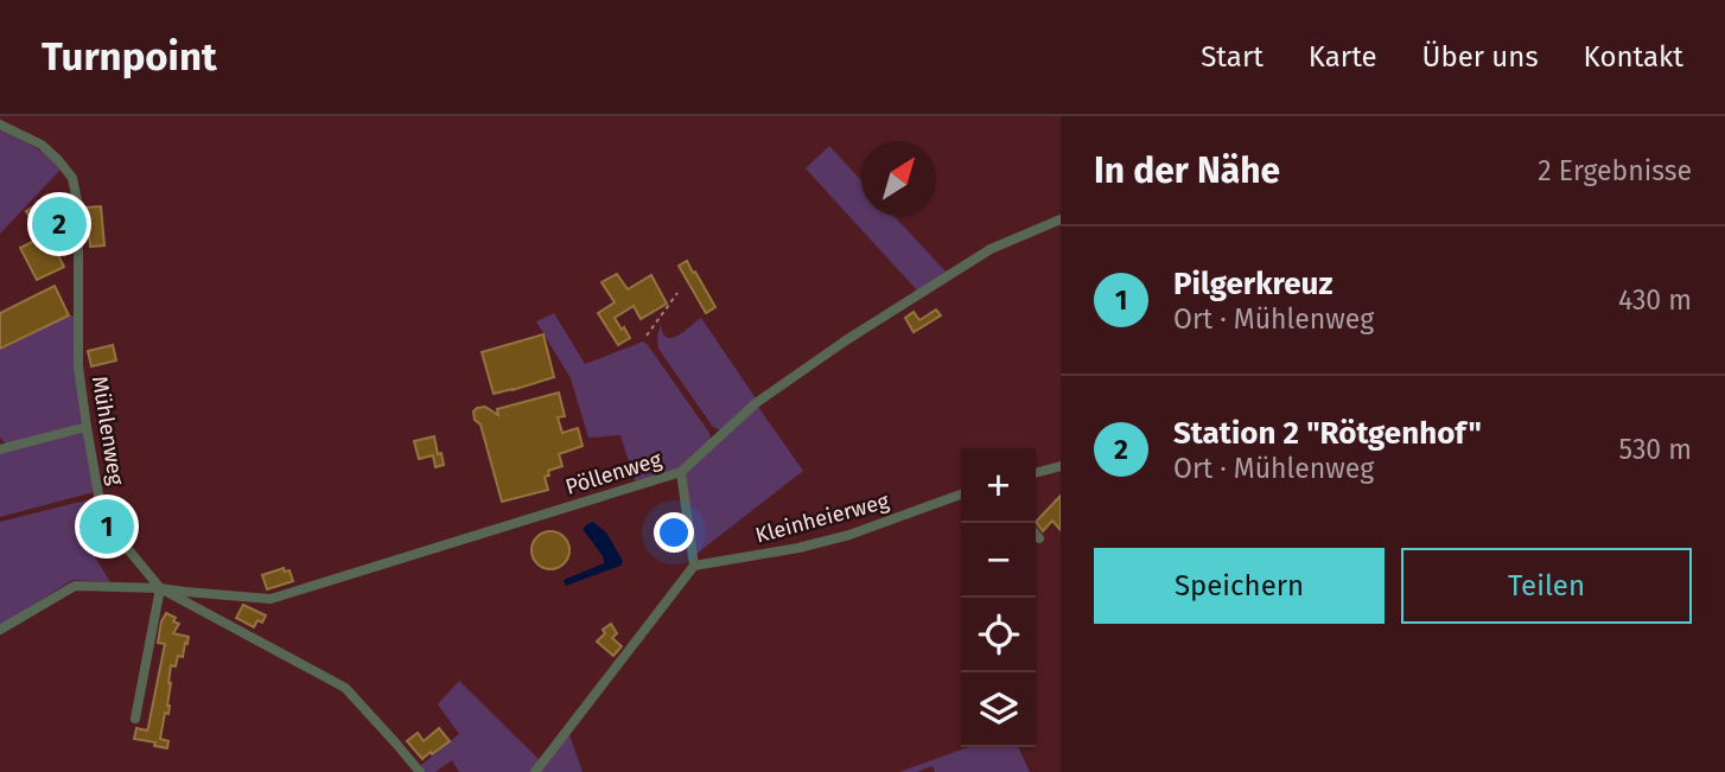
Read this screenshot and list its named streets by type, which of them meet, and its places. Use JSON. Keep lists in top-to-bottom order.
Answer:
{
  "streets": {
    "street": ["Mühlenweg", "Pöllenweg", "Kleinheierweg"]
  },
  "crossings": [
    ["Mühlenweg", "Pöllenweg"]
  ],
  "north": "top right",
  "page": {
    "header": "Turnpoint",
    "nav": [
      "Start",
      "Karte",
      "Über uns",
      "Kontakt"
    ],
    "heading": ["In der Nähe", "2 Ergebnisse"],
    "pins": ["2", "1"],
    "list": [
      {
        "mark": "1",
        "name": "Pilgerkreuz",
        "note": "Ort · Mühlenweg",
        "value": "430 m"
      },
      {
        "mark": "2",
        "name": "Station 2 \"Rötgenhof\"",
        "note": "Ort · Mühlenweg",
        "value": "530 m"
      }
    ],
    "map_buttons": ["+", "−"],
    "buttons": ["Speichern", "Teilen"]
  }
}
